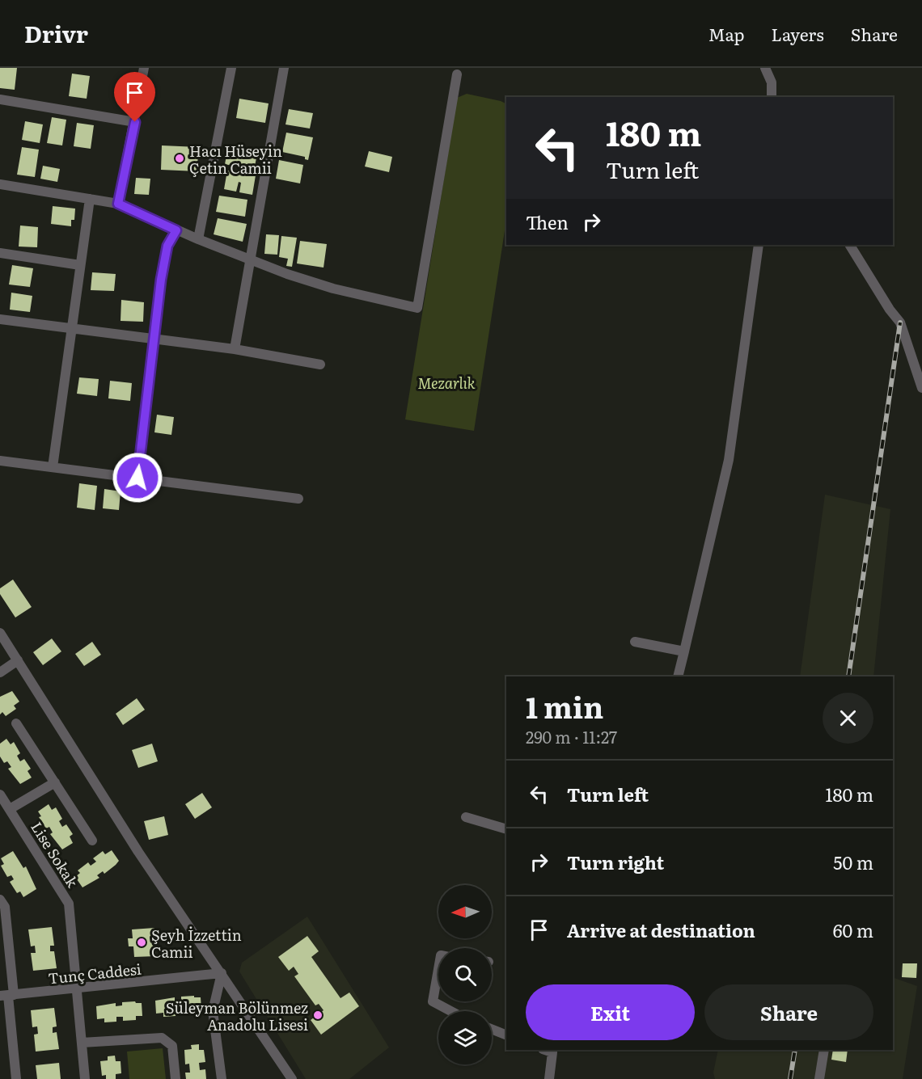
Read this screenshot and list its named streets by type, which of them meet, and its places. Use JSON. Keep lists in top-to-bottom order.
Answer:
{
  "streets": {
    "street": ["Lise Sokak", "Tunç Caddesi"]
  },
  "crossings": [
    ["Lise Sokak", "Tunç Caddesi"]
  ],
  "parks": ["Mezarlık"],
  "places": ["Hacı Hüseyin Çetin Camii", "Şeyh İzzettin Camii", "Süleyman Bölünmez Anadolu Lisesi"],
  "north": "left",
  "page": {
    "header": "Drivr",
    "nav": ["Map", "Layers", "Share"],
    "turn": ["180 m", "Turn left"],
    "then": "Then",
    "heading": ["1 min", "290 m · 11:27"],
    "list": [
      {
        "name": "Turn left",
        "value": "180 m"
      },
      {
        "name": "Turn right",
        "value": "50 m"
      },
      {
        "name": "Arrive at destination",
        "value": "60 m"
      }
    ],
    "buttons": ["Exit", "Share"]
  }
}
